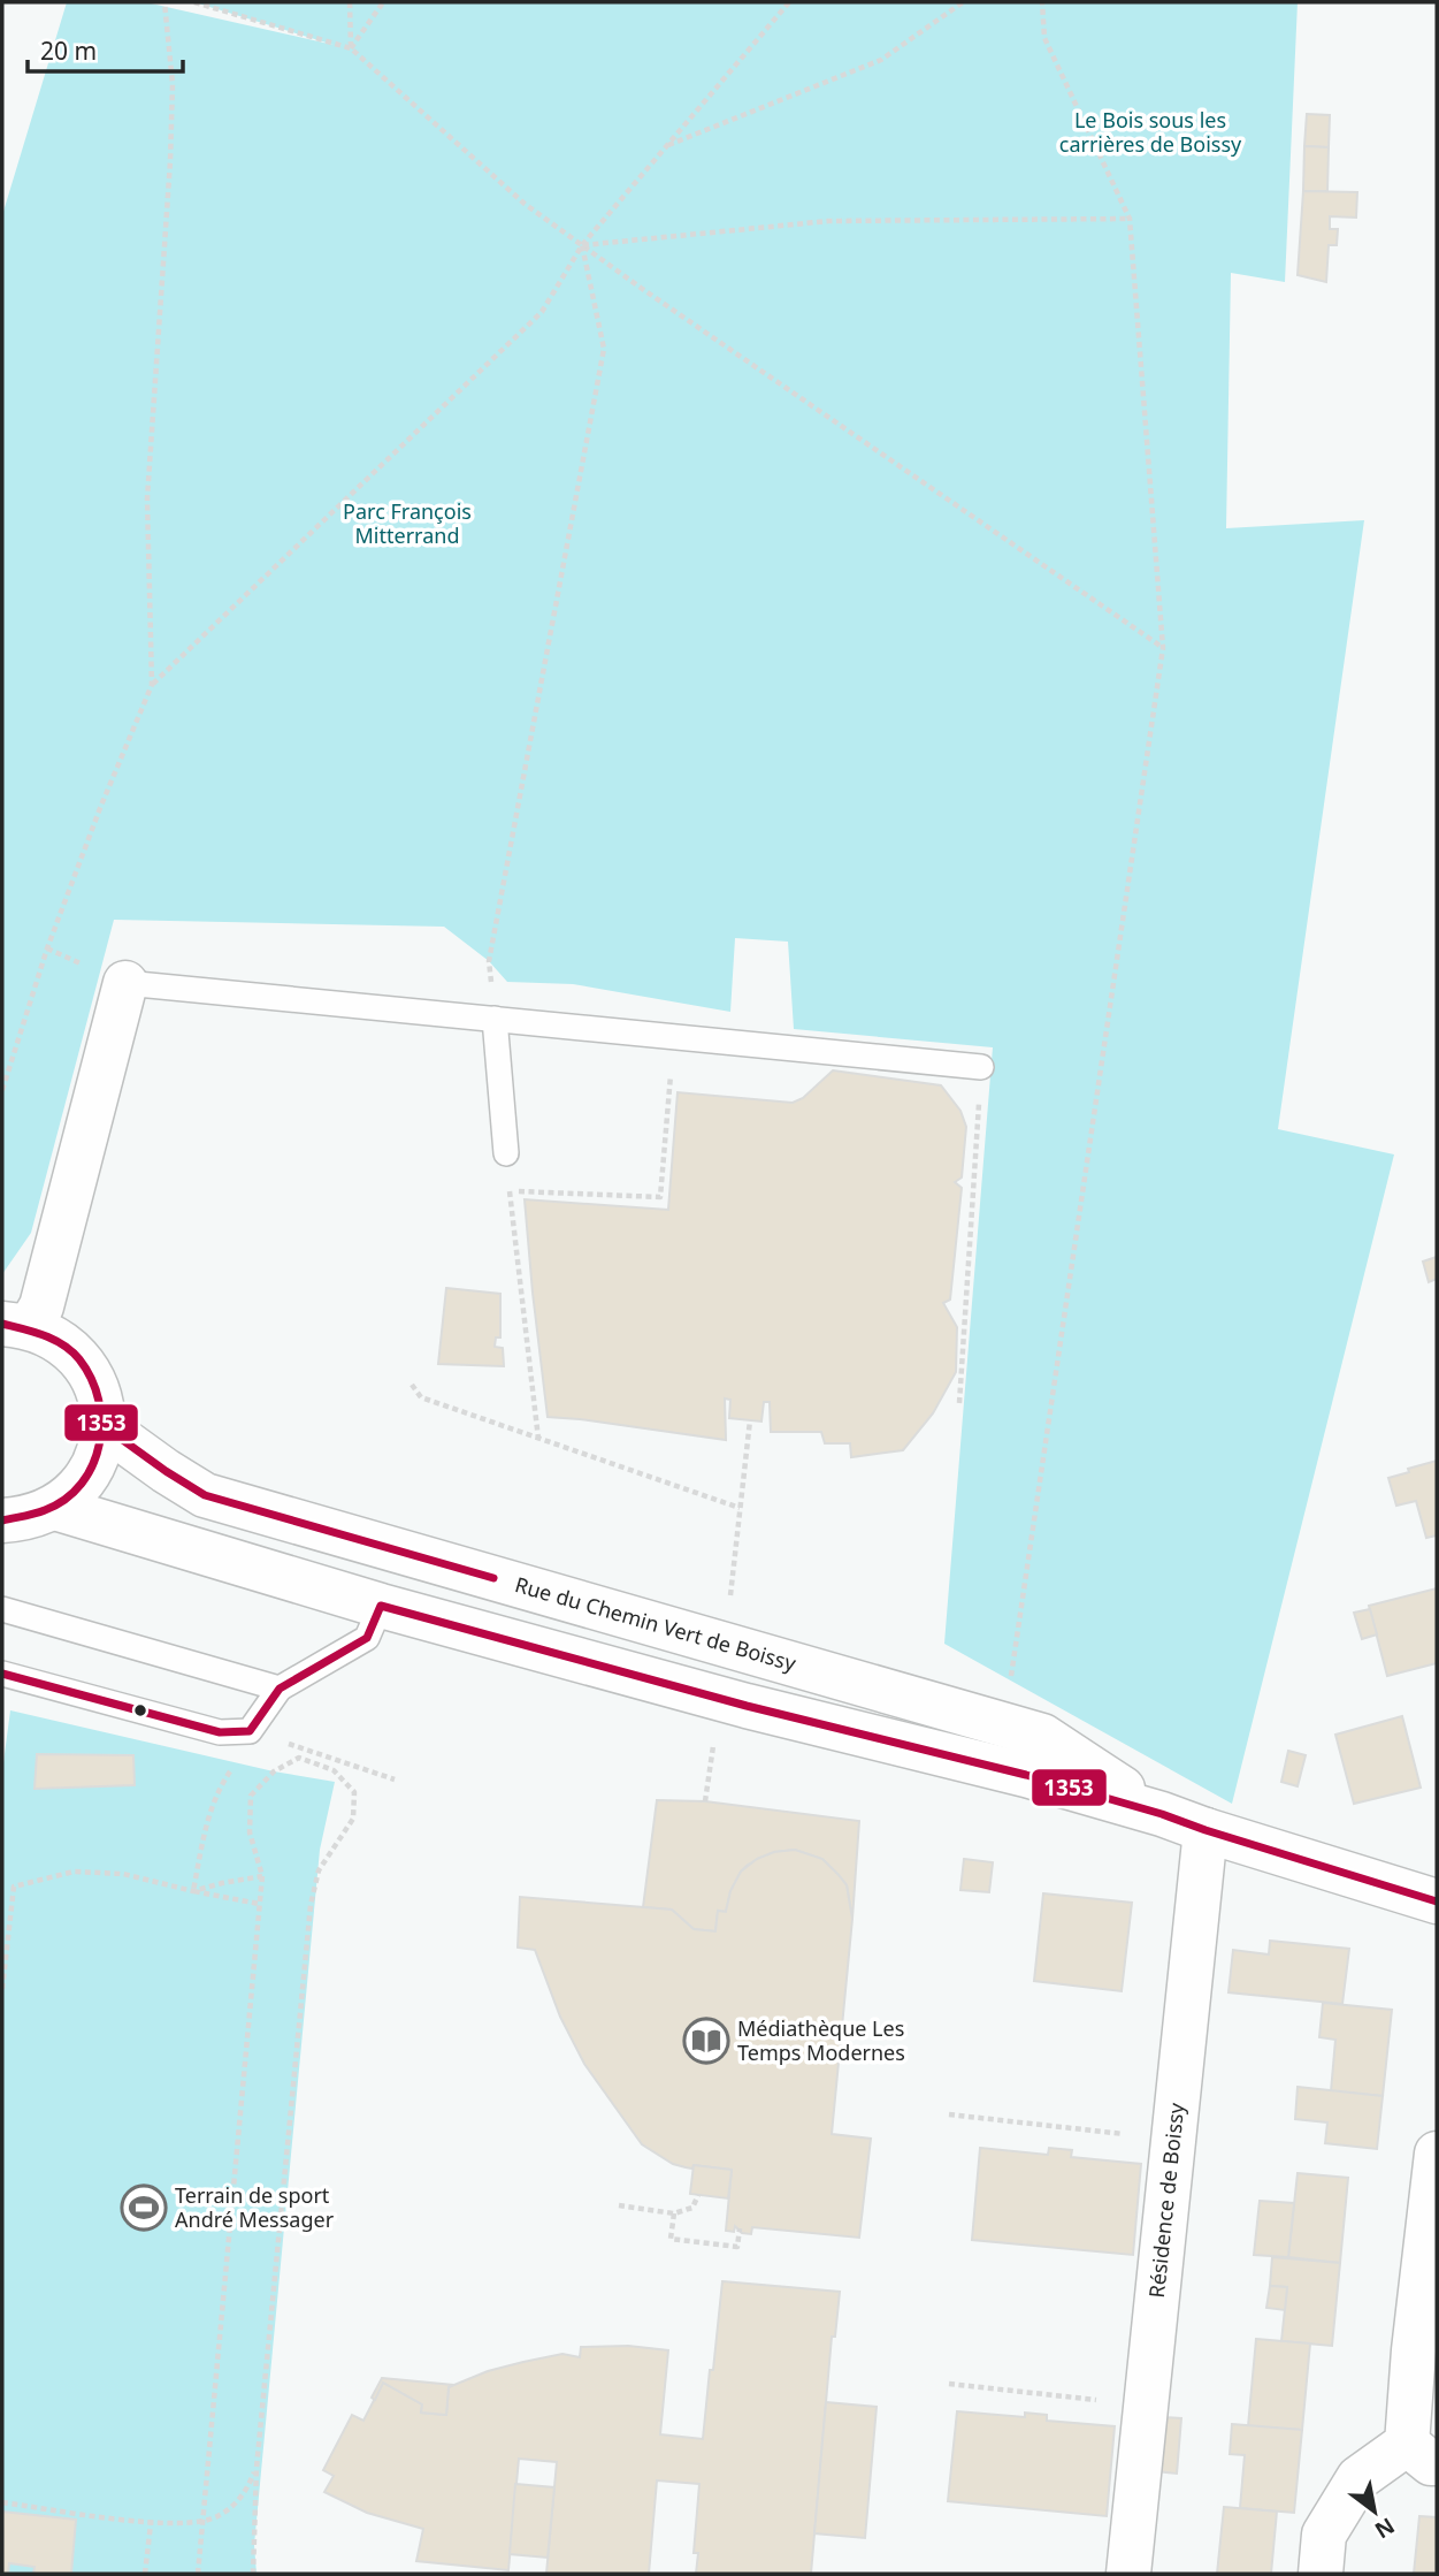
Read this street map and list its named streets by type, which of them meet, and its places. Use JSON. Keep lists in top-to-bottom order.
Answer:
{
  "streets": {
    "street": ["Rue du Chemin Vert de Boissy", "Résidence de Boissy"]
  },
  "crossings": [
    ["Rue du Chemin Vert de Boissy", "Résidence de Boissy"]
  ],
  "parks": ["Le Bois sous les carrières de Boissy", "Parc François Mitterrand"],
  "places": {
    "library": ["Médiathèque Les Temps Modernes"],
    "sports": ["Terrain de sport André Messager"]
  },
  "lines": ["transit line 1353"],
  "scale_bar": "20 m",
  "north": "bottom right"
}
